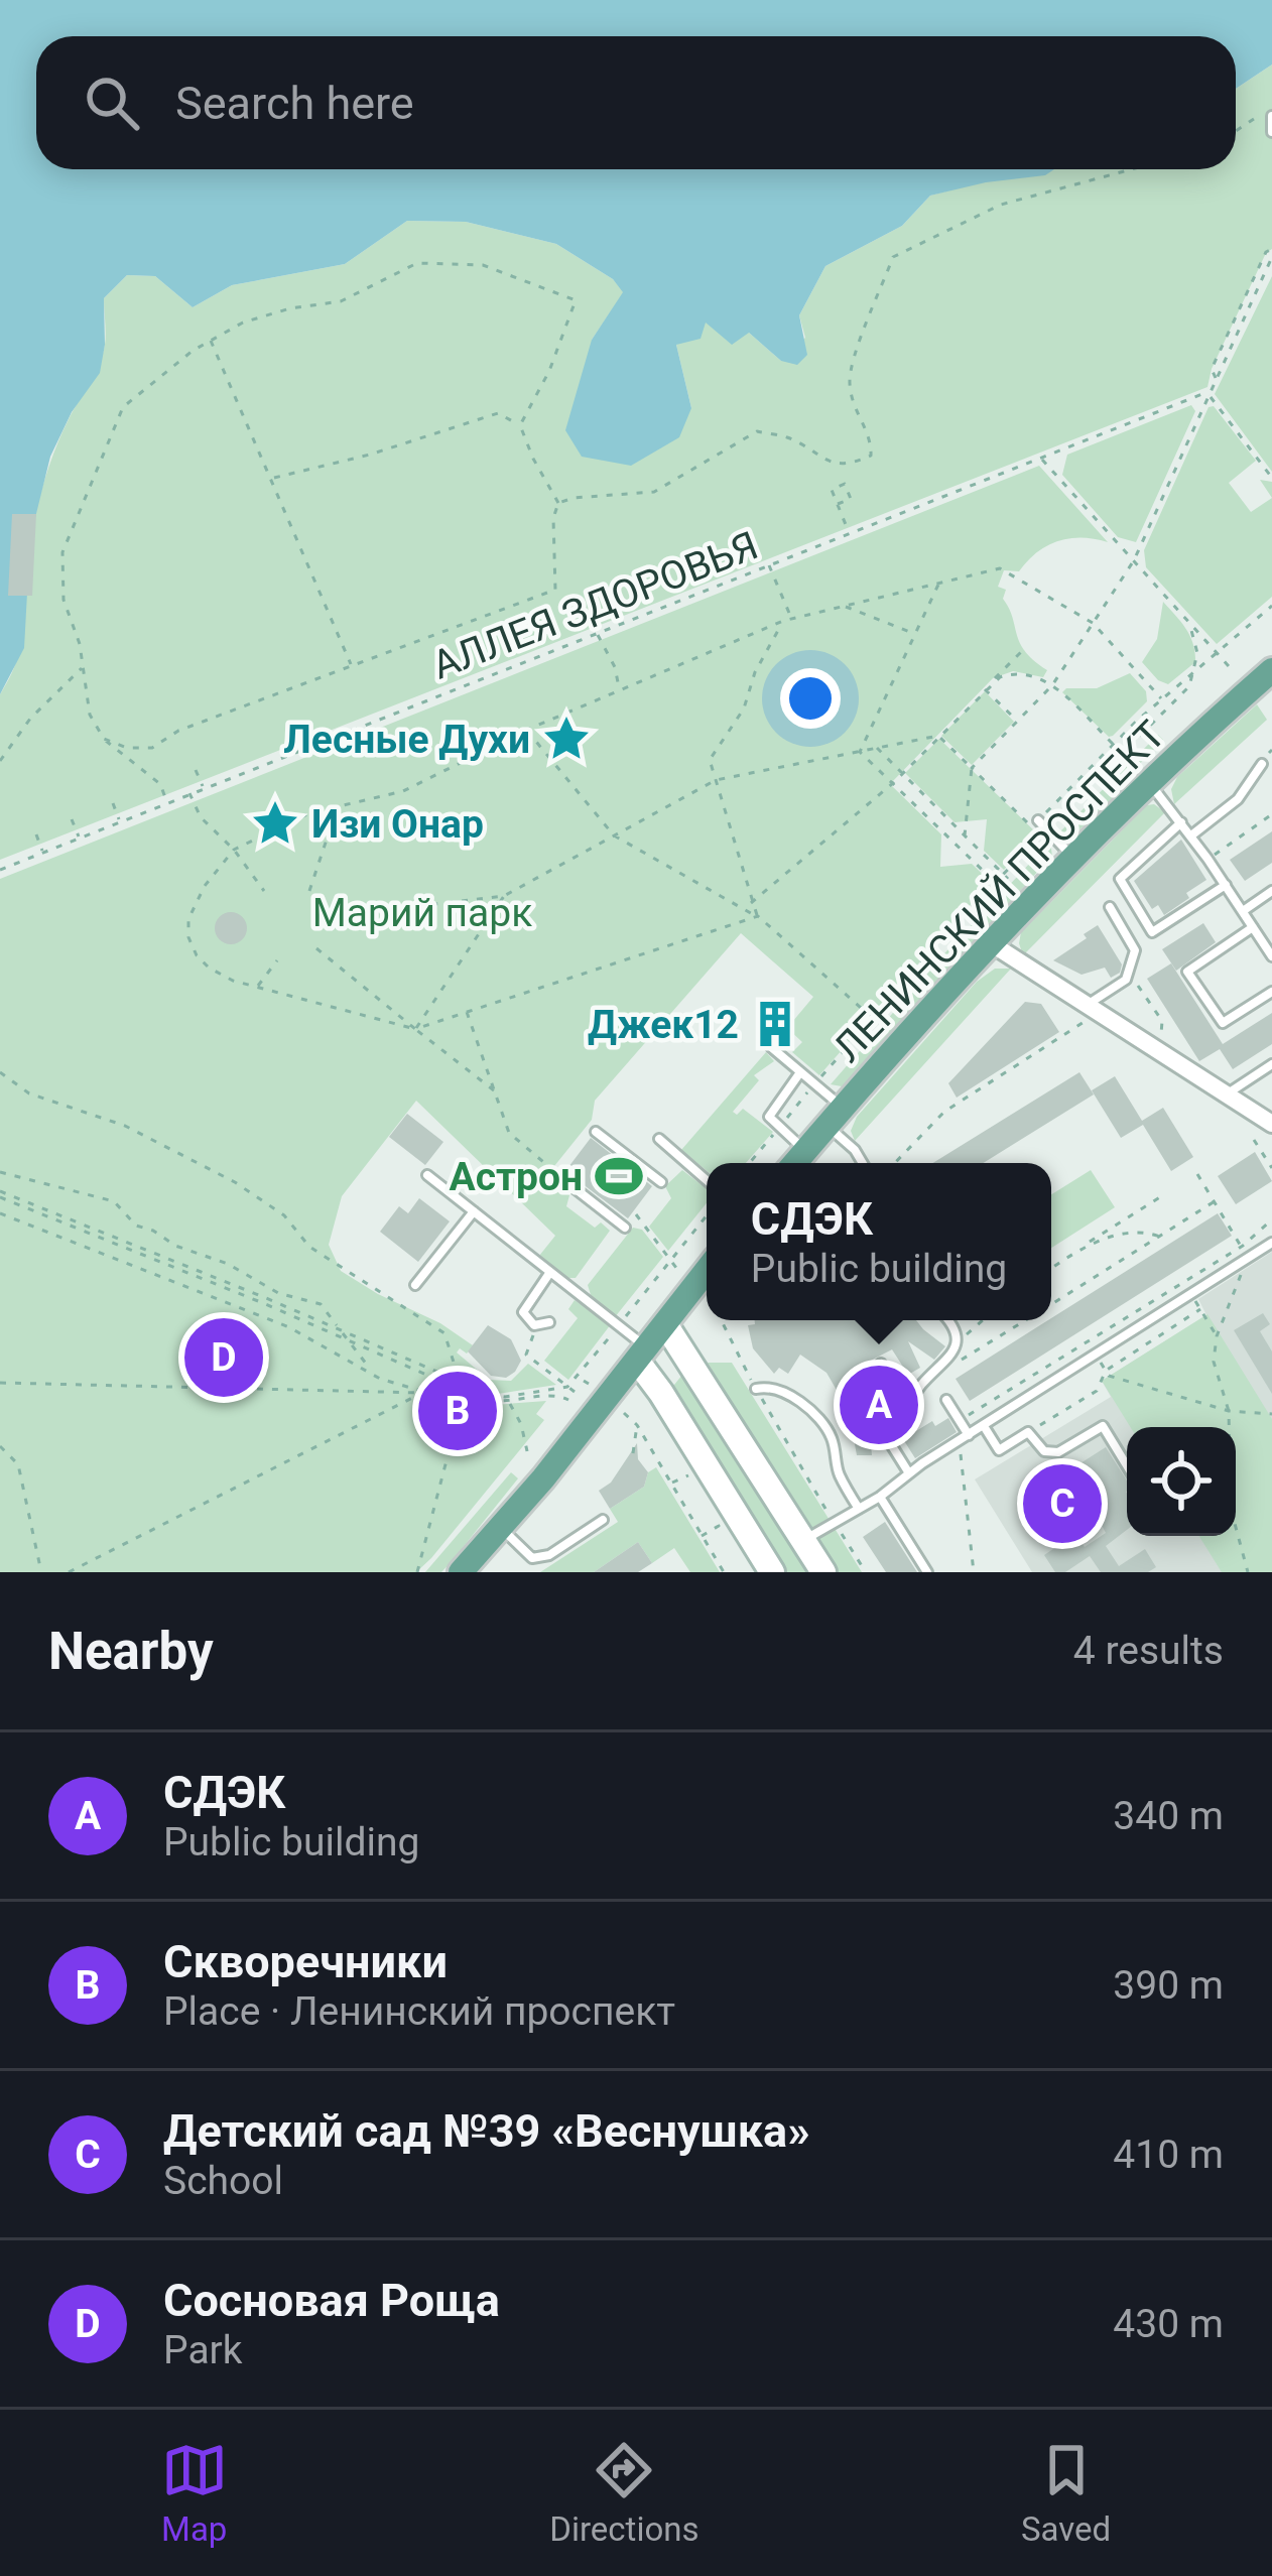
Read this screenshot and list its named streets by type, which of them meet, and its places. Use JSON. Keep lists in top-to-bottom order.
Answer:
{
  "streets": {
    "main road": ["ЛЕНИНСКИЙ ПРОСПЕКТ"],
    "path": ["АЛЛЕЯ ЗДОРОВЬЯ"]
  },
  "parks": ["Марий парк"],
  "places": {
    "place": ["Лесные Духи", "Изи Онар"],
    "building": ["Джек12"],
    "sports": ["Астрон"]
  },
  "page": {
    "search": "Search here",
    "popup": ["СДЭК", "Public building"],
    "pins": [
      "D",
      "A",
      "B",
      "C"
    ],
    "heading": ["Nearby", "4 results"],
    "list": [
      {
        "mark": "A",
        "name": "СДЭК",
        "note": "Public building",
        "value": "340 m"
      },
      {
        "mark": "B",
        "name": "Скворечники",
        "note": "Place · Ленинский проспект",
        "value": "390 m"
      },
      {
        "mark": "C",
        "name": "Детский сад №39 «Веснушка»",
        "note": "School",
        "value": "410 m"
      },
      {
        "mark": "D",
        "name": "Сосновая Роща",
        "note": "Park",
        "value": "430 m"
      }
    ],
    "nav": ["Map", "Directions", "Saved"]
  }
}
